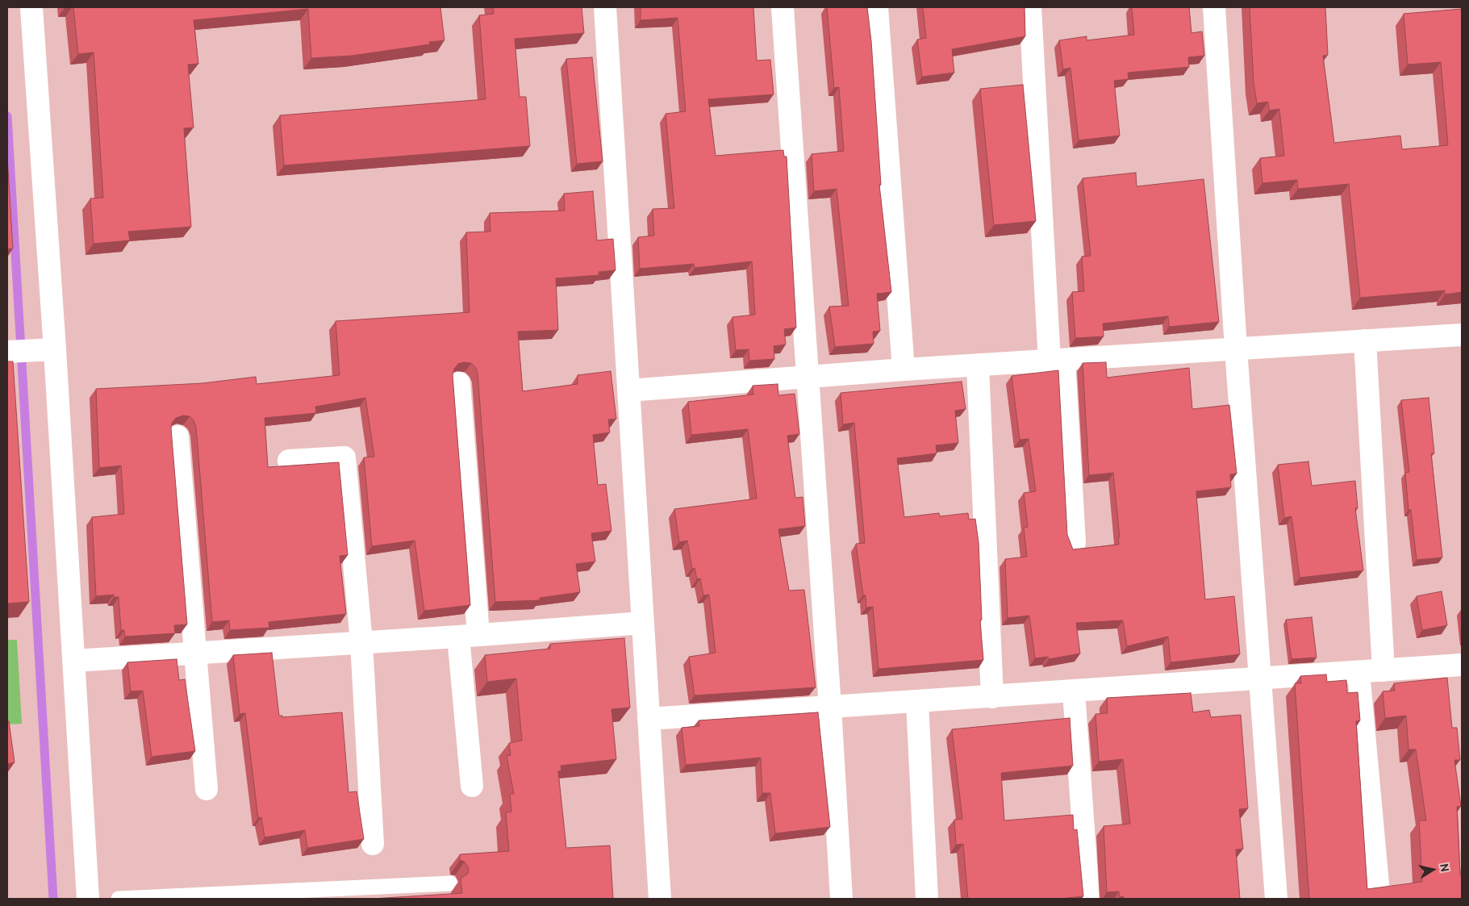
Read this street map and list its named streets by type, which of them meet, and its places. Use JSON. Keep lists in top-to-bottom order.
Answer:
{
  "north": "right"
}
